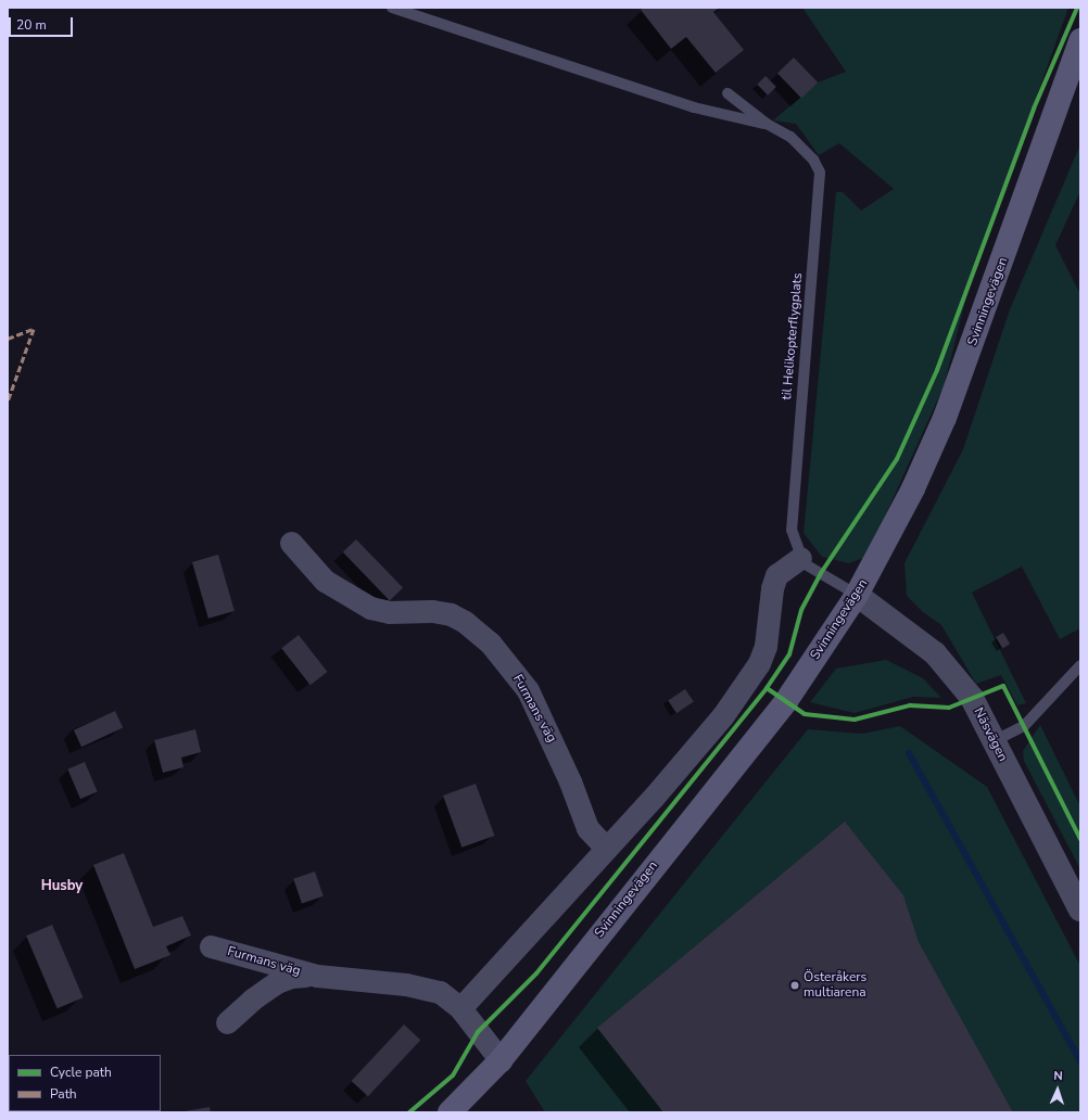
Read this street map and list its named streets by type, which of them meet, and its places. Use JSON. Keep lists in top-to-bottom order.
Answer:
{
  "streets": {
    "main road": ["Svinningevägen"],
    "street": ["Furmans väg", "Näsvägen"],
    "lane": ["til Helikopterflygplats"]
  },
  "crossings": [
    ["Svinningevägen", "Furmans väg"],
    ["Svinningevägen", "Näsvägen"]
  ],
  "districts": ["Husby"],
  "places": ["Österåkers multiarena"],
  "legend": ["Cycle path", "Path"],
  "scale_bar": "20 m",
  "north": "top"
}
